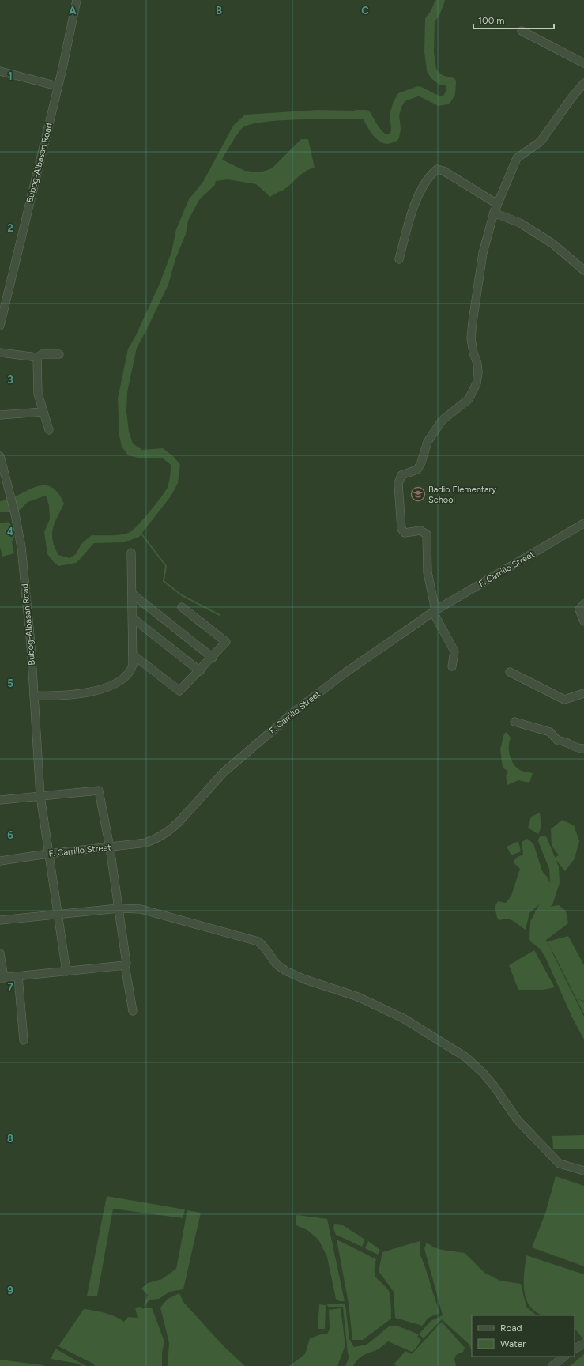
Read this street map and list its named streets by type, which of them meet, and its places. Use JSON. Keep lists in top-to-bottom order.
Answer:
{
  "streets": {
    "street": ["Bubog-Albasan Road", "F. Carrillo Street"]
  },
  "crossings": [
    ["Bubog-Albasan Road", "F. Carrillo Street"]
  ],
  "places": {
    "school or university": ["Badio Elementary School"]
  },
  "legend": ["Road", "Water"],
  "scale_bar": "100 m",
  "grid": {
    "columns": ["A", "B", "C"],
    "rows": [
      "1",
      "2",
      "3",
      "4",
      "5",
      "6",
      "7",
      "8",
      "9"
    ]
  }
}
